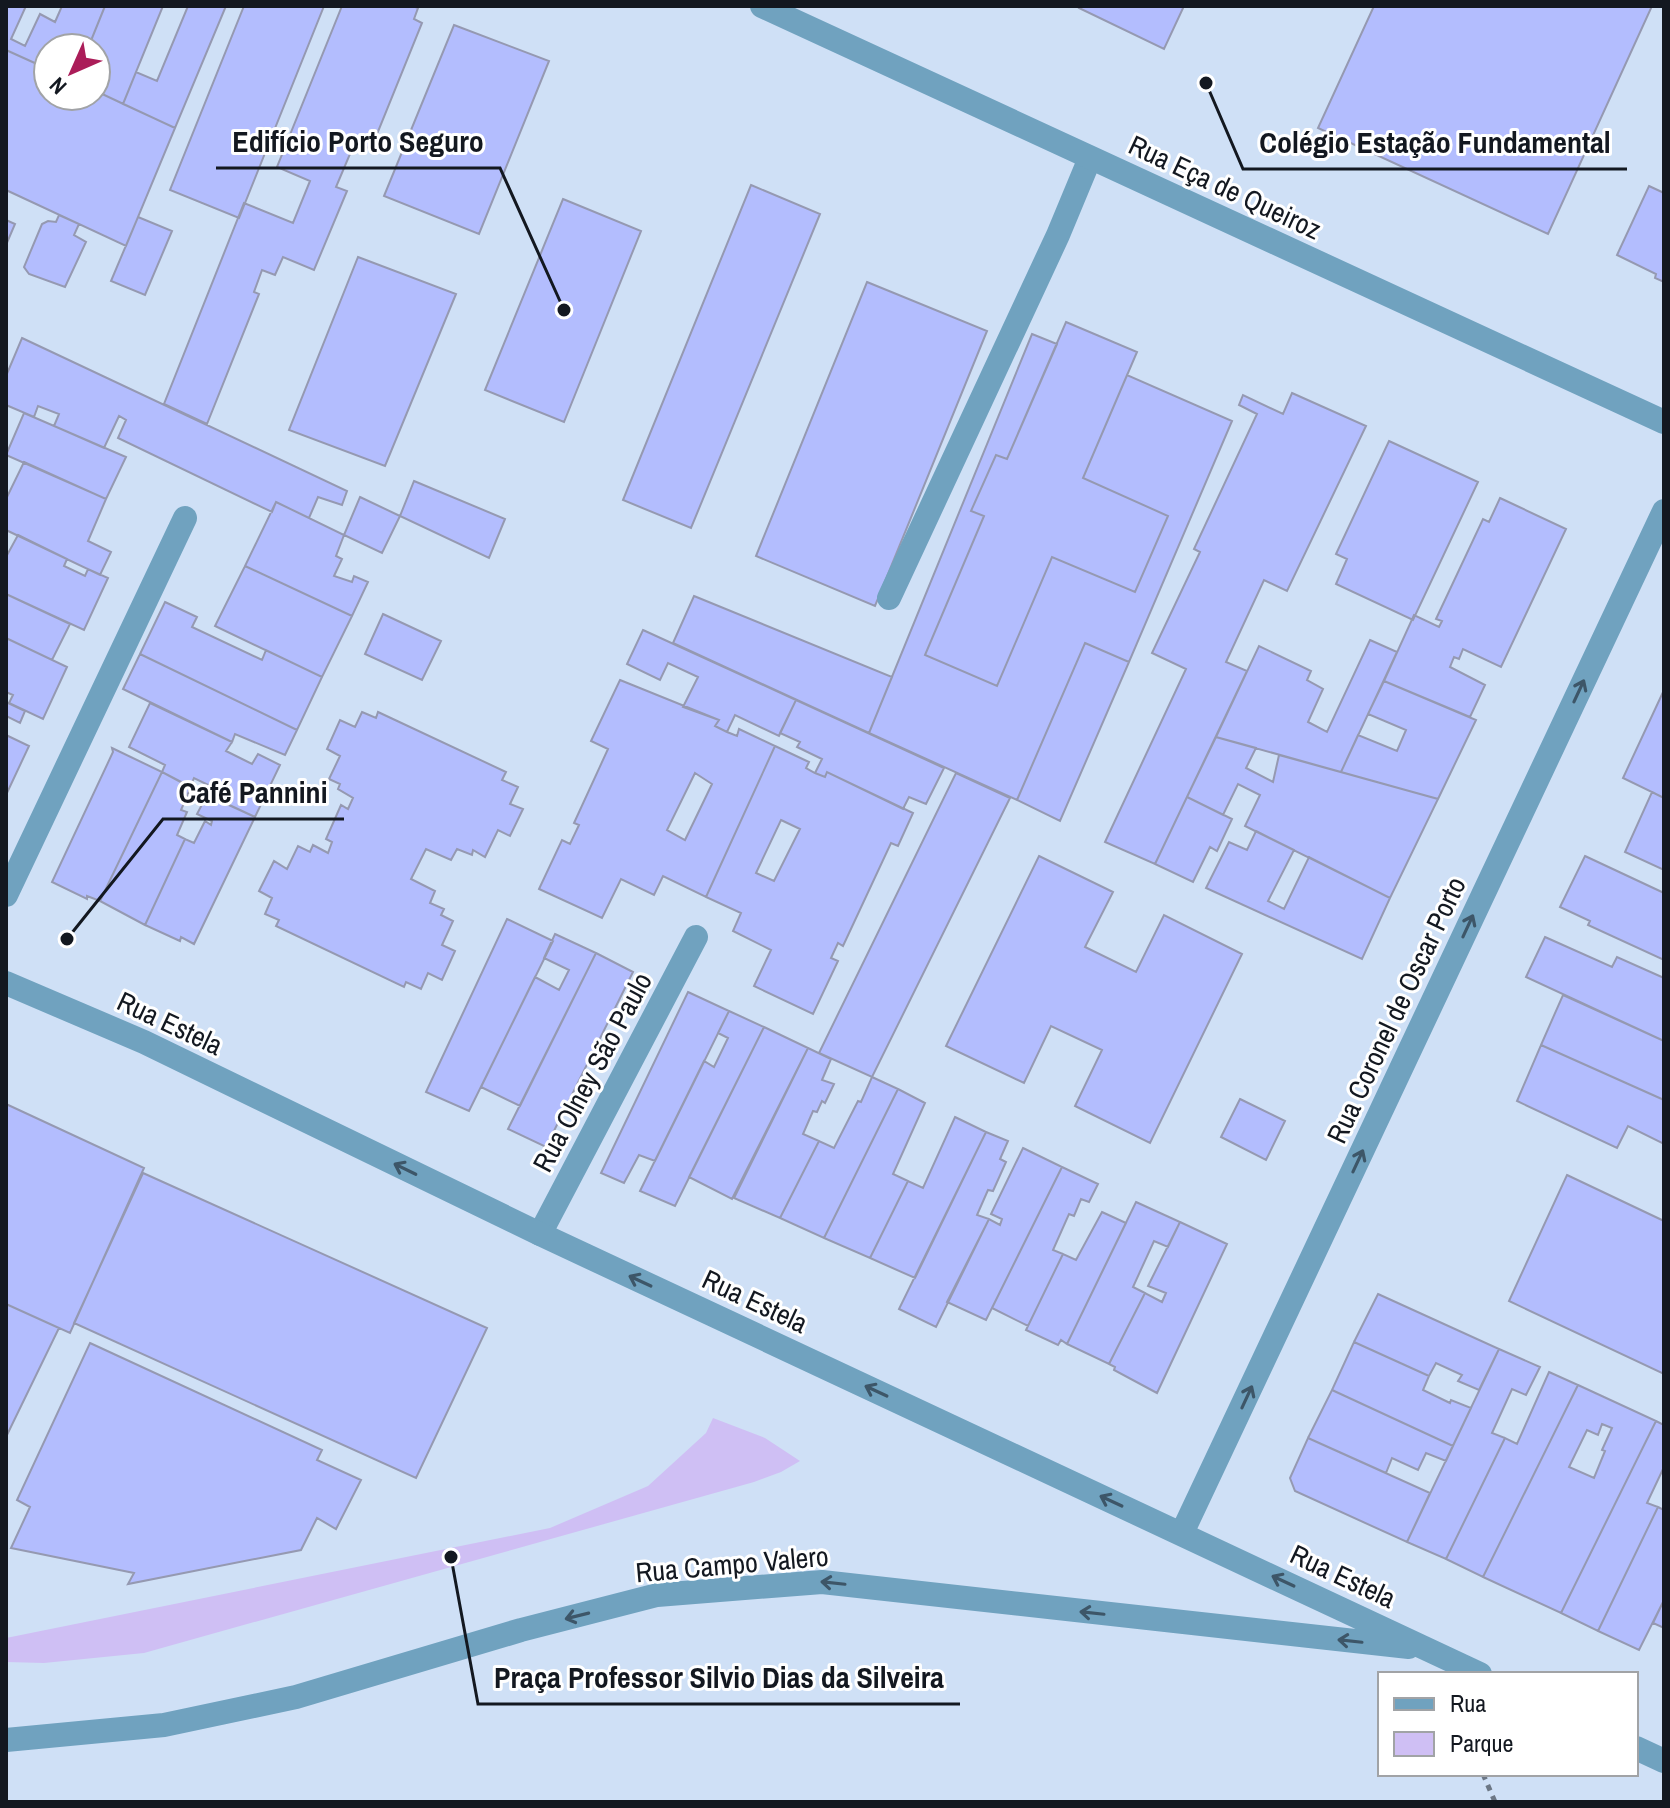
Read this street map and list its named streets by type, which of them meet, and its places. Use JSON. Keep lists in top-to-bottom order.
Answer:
{
  "streets": {
    "street": [
      "Rua Eça de Queiroz",
      "Rua Coronel de Oscar Porto",
      "Rua Estela",
      "Rua Olney São Paulo",
      "Rua Campo Valero"
    ]
  },
  "crossings": [
    ["Rua Coronel de Oscar Porto", "Rua Estela"],
    ["Rua Estela", "Rua Olney São Paulo"],
    ["Rua Estela", "Rua Campo Valero"]
  ],
  "one_way": ["Rua Coronel de Oscar Porto", "Rua Estela", "Rua Campo Valero"],
  "places": [
    "Colégio Estação Fundamental",
    "Edifício Porto Seguro",
    "Café Pannini",
    "Praça Professor Silvio Dias da Silveira"
  ],
  "legend": ["Rua", "Parque"],
  "north": "bottom left"
}
